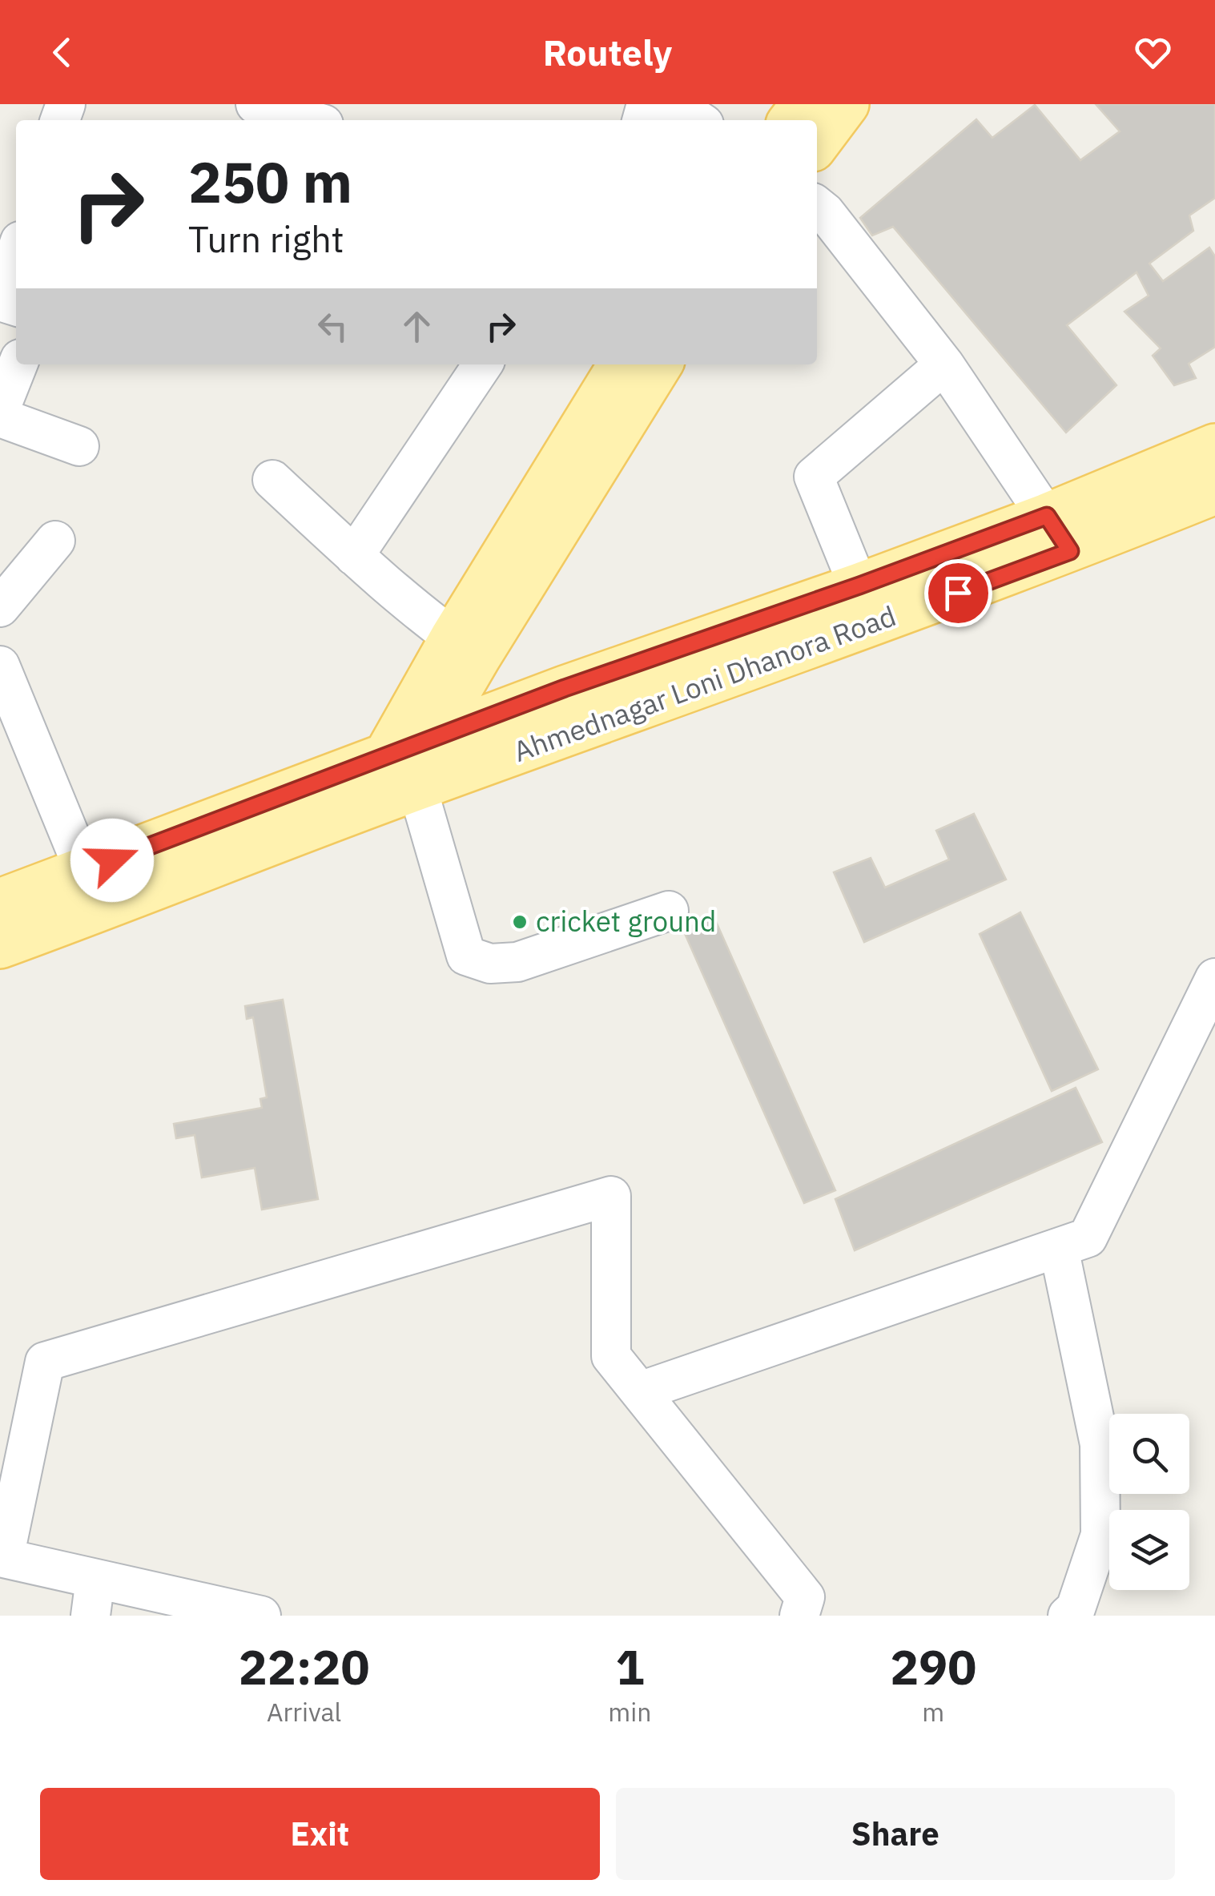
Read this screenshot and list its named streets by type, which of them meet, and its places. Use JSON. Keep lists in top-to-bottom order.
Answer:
{
  "streets": {
    "main road": ["Ahmednagar Loni Dhanora Road"]
  },
  "places": ["cricket ground"],
  "page": {
    "header": "Routely",
    "turn": ["250 m", "Turn right"],
    "eta": [
      "22:20",
      "Arrival",
      "1",
      "min",
      "290",
      "m"
    ],
    "buttons": ["Exit", "Share"]
  }
}
